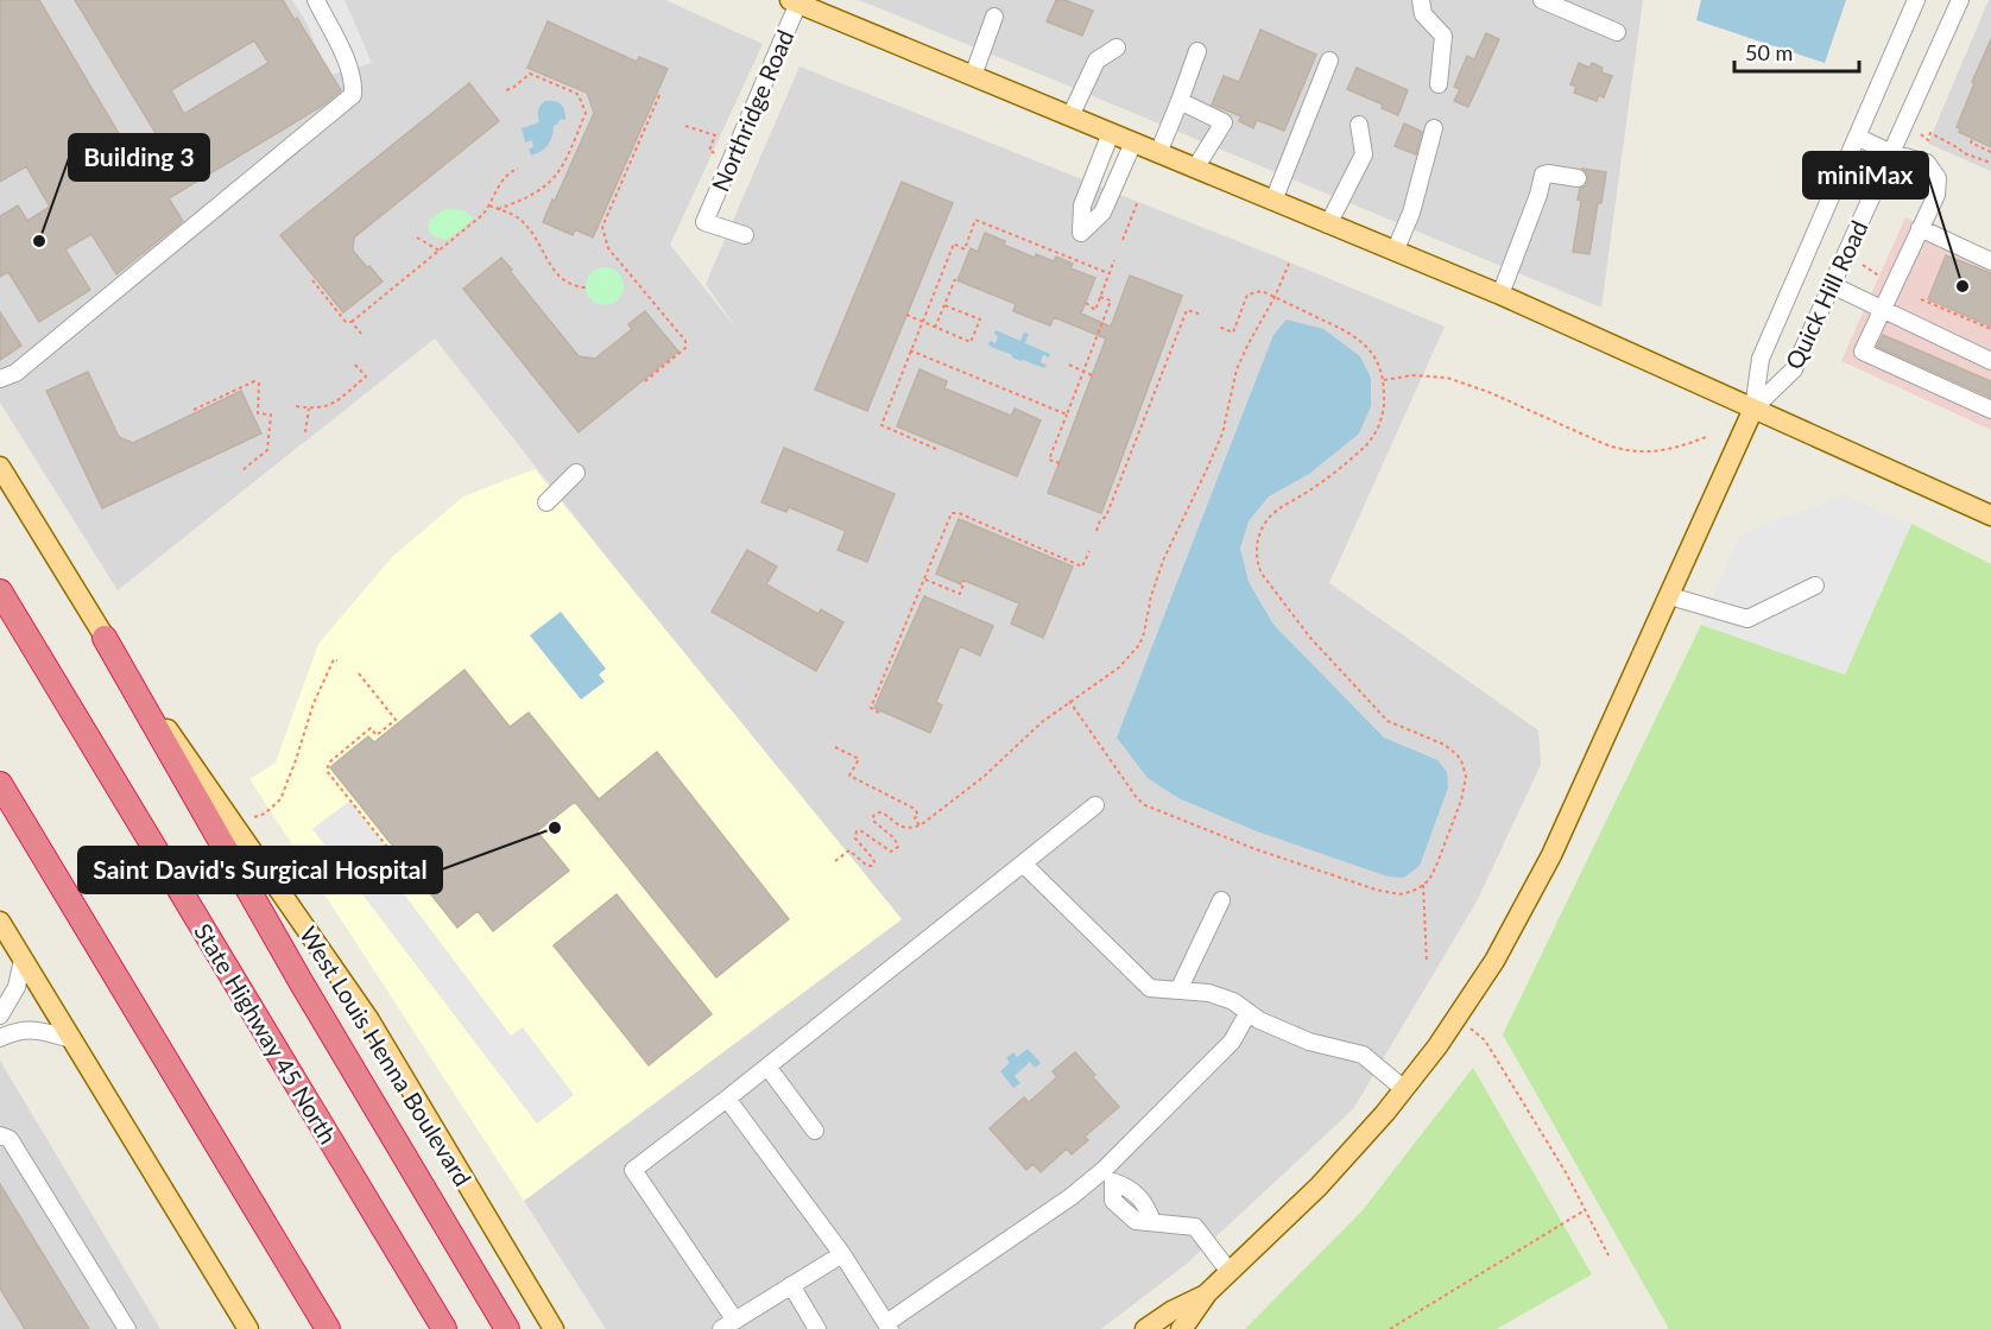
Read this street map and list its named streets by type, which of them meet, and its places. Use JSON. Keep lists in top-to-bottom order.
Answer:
{
  "streets": {
    "highway": ["State Highway 45 North"],
    "main road": ["West Louis Henna Boulevard"],
    "street": ["Northridge Road", "Quick Hill Road"]
  },
  "places": ["Building 3", "miniMax", "Saint David's Surgical Hospital"],
  "scale_bar": "50 m"
}
